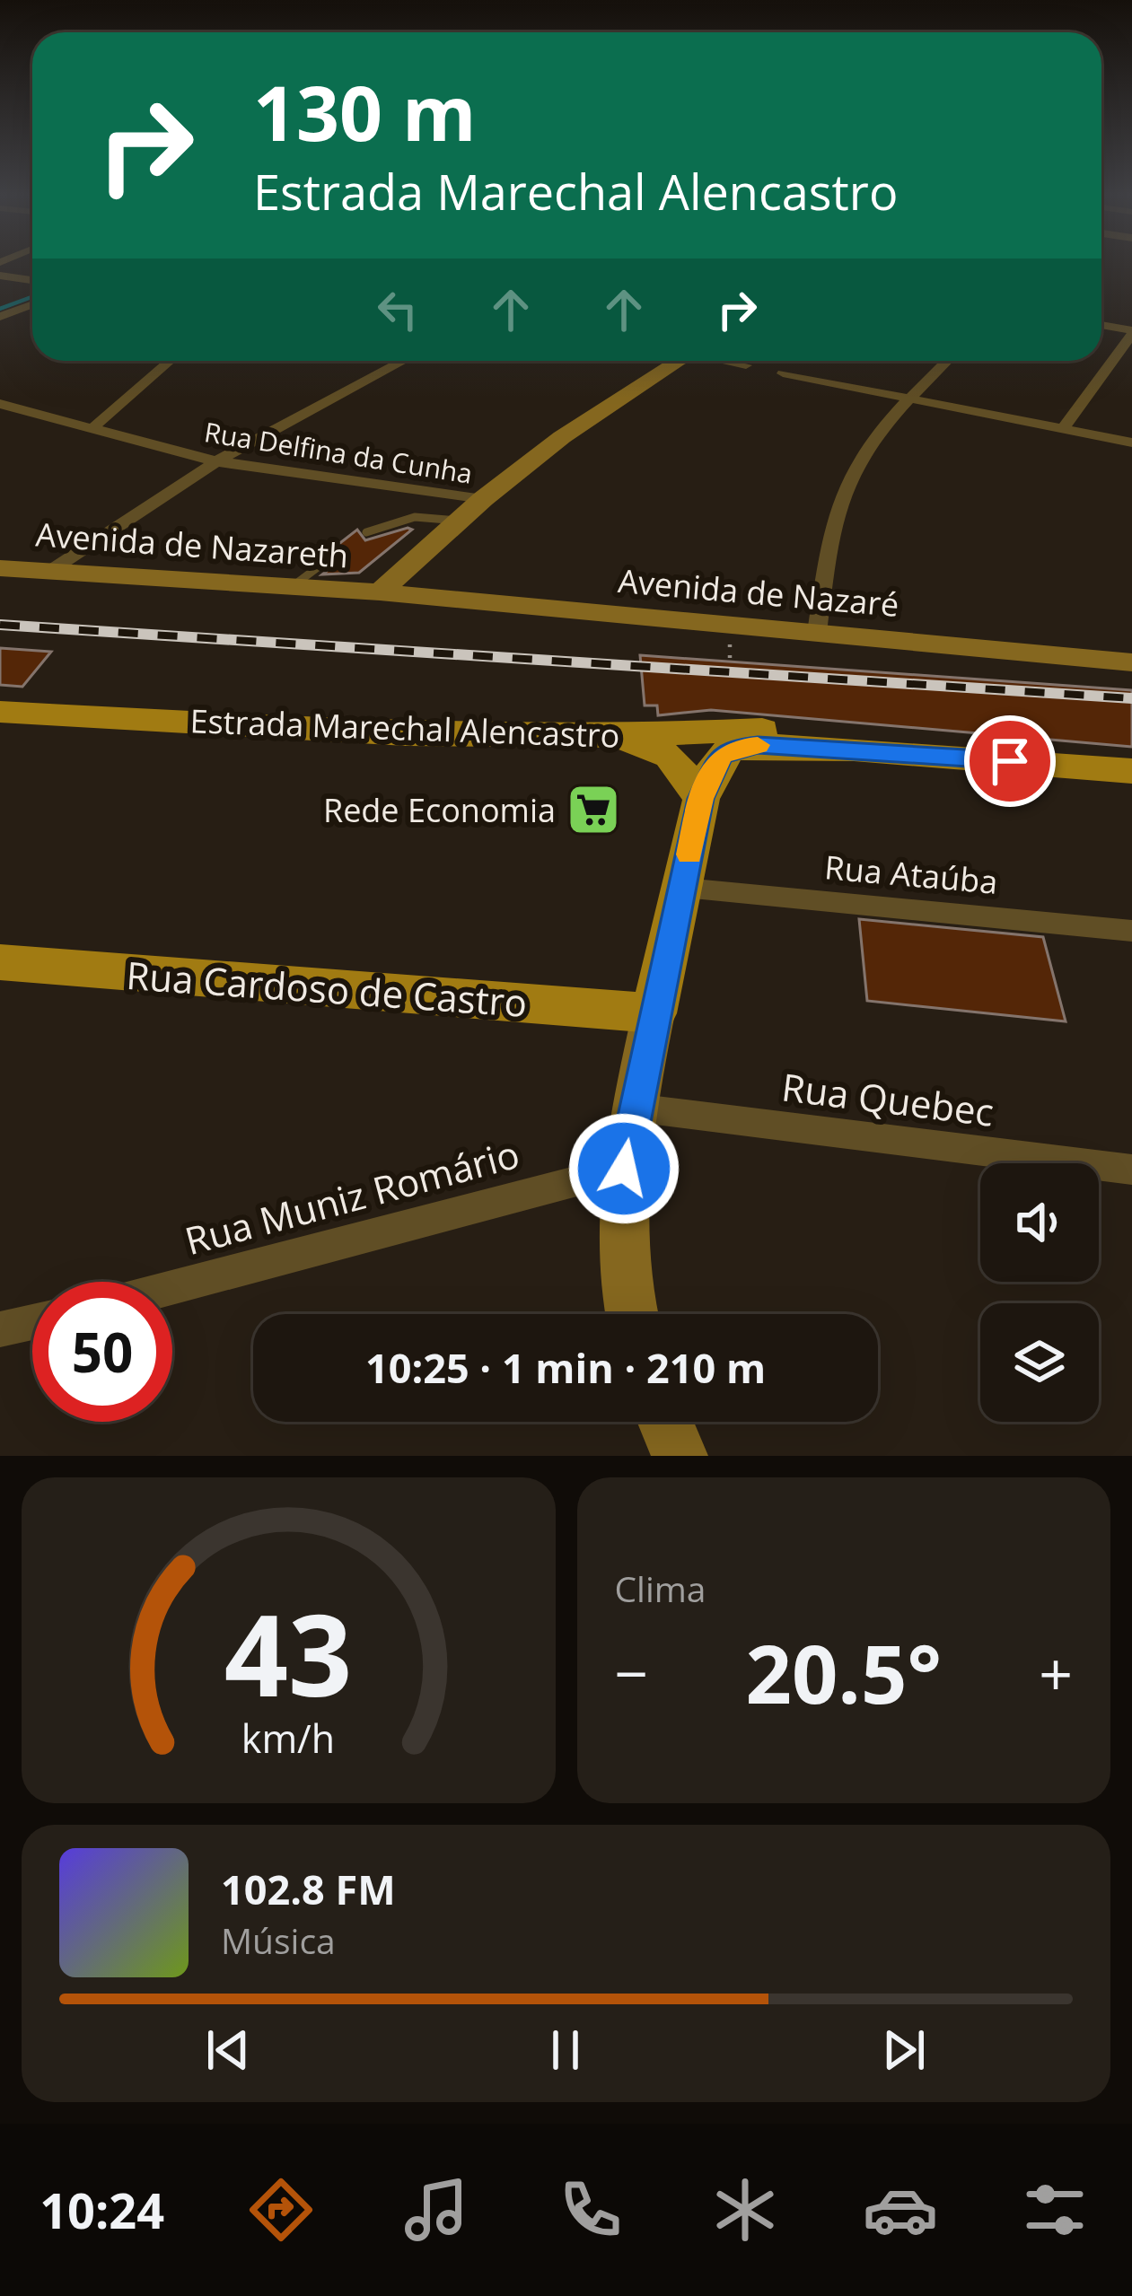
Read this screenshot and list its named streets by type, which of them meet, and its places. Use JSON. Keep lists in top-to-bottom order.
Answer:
{
  "streets": {
    "main road": [
      "Avenida de Nazareth",
      "Avenida de Nazaré",
      "Estrada Marechal Alencastro",
      "Rua Cardoso de Castro"
    ],
    "street": [
      "Rua Delfina da Cunha",
      "Rua Ataúba",
      "Rua Quebec",
      "Rua Muniz Romário"
    ]
  },
  "crossings": [
    ["Avenida de Nazareth", "Avenida de Nazaré"]
  ],
  "places": {
    "supermarket": ["Rede Economia"]
  },
  "page": {
    "turn": ["130 m", "Estrada Marechal Alencastro"],
    "limit": "50",
    "trip": "10:25 · 1 min · 210 m",
    "tile": "Clima",
    "heat": ["−", "20.5°", "+"],
    "song": ["102.8 FM", "Música"],
    "tabs": "10:24",
    "gauge": ["43", "km/h"]
  }
}
